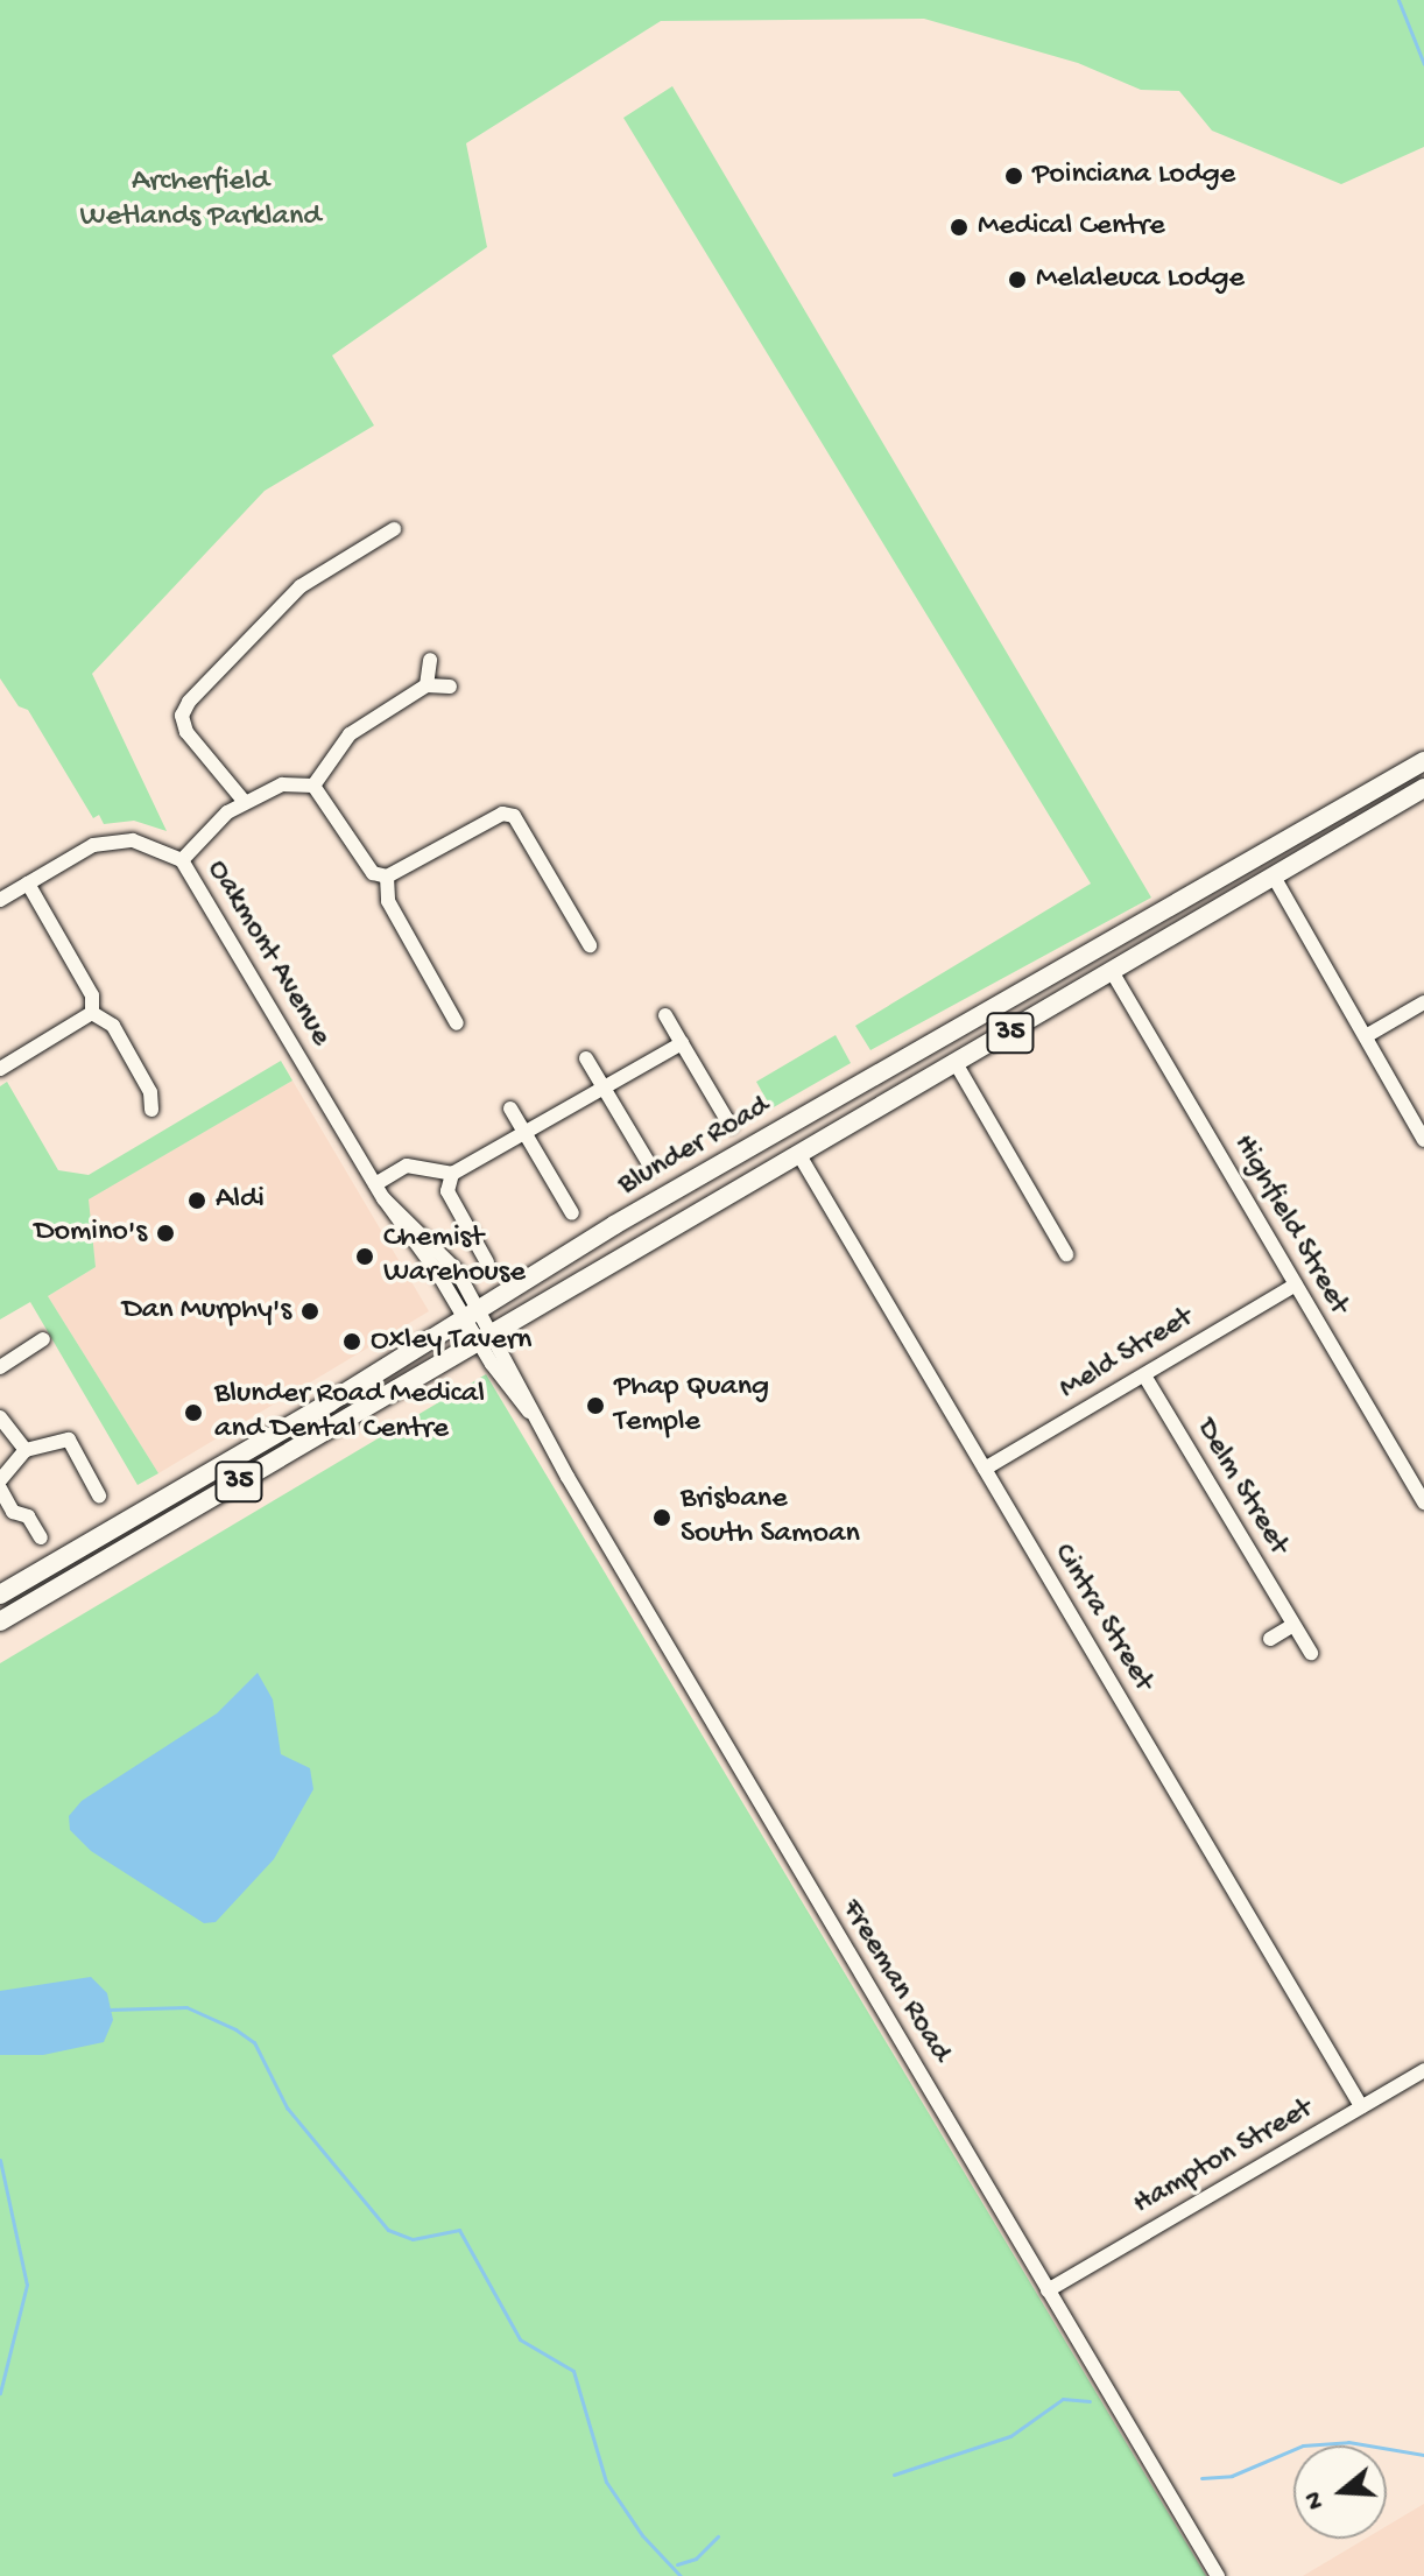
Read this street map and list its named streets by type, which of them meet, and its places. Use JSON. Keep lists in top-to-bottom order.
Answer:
{
  "streets": {
    "main road": ["35", "Blunder Road"],
    "street": [
      "Oakmont Avenue",
      "Highfield Street",
      "Meld Street",
      "Delm Street",
      "Cintra Street",
      "Freeman Road",
      "Hampton Street"
    ]
  },
  "crossings": [
    ["Oakmont Avenue", "Blunder Road"],
    ["Oakmont Avenue", "Freeman Road"],
    ["Blunder Road", "Highfield Street"],
    ["Blunder Road", "Cintra Street"],
    ["Blunder Road", "Freeman Road"],
    ["Highfield Street", "Meld Street"],
    ["Meld Street", "Delm Street"],
    ["Meld Street", "Cintra Street"],
    ["Cintra Street", "Hampton Street"],
    ["Freeman Road", "Hampton Street"]
  ],
  "parks": ["Archerfield Wetlands Parkland"],
  "places": [
    "Poinciana Lodge",
    "Medical Centre",
    "Melaleuca Lodge",
    "Aldi",
    "Domino's",
    "Chemist Warehouse",
    "Dan Murphy's",
    "Oxley Tavern",
    "Phap Quang Temple",
    "Blunder Road Medical and Dental Centre",
    "Brisbane South Samoan"
  ],
  "north": "left"
}
